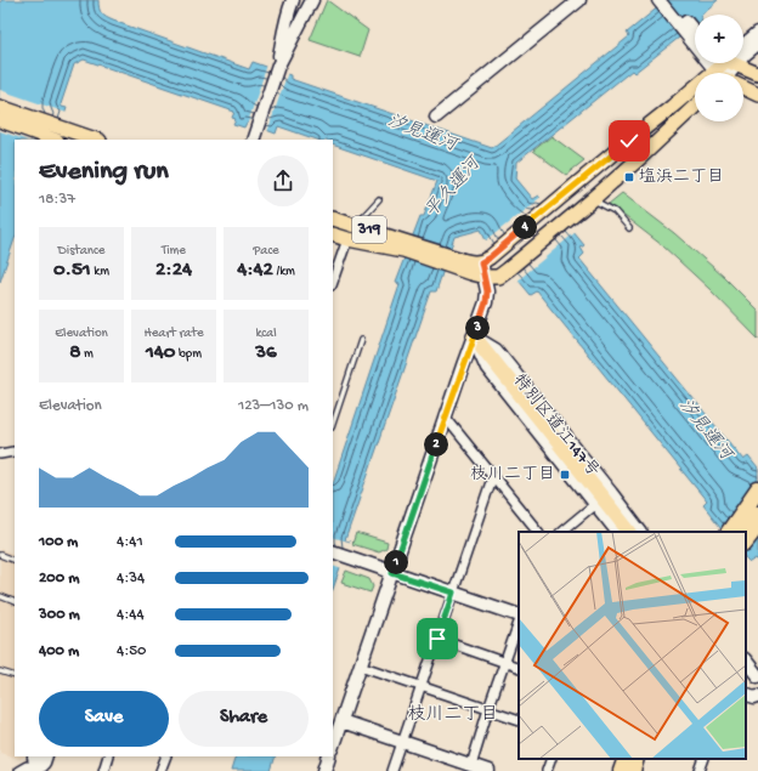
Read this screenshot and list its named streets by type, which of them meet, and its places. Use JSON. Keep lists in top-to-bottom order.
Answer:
{
  "streets": {
    "main road": ["319"],
    "street": ["特別区道江147号"]
  },
  "districts": ["枝川二丁目"],
  "water": ["汐見運河", "平久運河"],
  "places": {
    "transit": ["塩浜二丁目", "枝川二丁目"]
  },
  "page": {
    "map_buttons": ["+", "−"],
    "heading": ["Evening run", "18:37"],
    "pins": [
      "4",
      "3",
      "2",
      "1"
    ],
    "stats": [
      ["Distance", "0.51 km"],
      ["Time", "2:24"],
      ["Pace", "4:42 /km"],
      ["Elevation", "8 m"],
      ["Heart rate", "140 bpm"],
      ["kcal", "36"]
    ],
    "chart": ["Elevation", "123–130 m"],
    "list": [
      {
        "name": "100 m",
        "note": "4:41"
      },
      {
        "name": "200 m",
        "note": "4:34"
      },
      {
        "name": "300 m",
        "note": "4:44"
      },
      {
        "name": "400 m",
        "note": "4:50"
      }
    ],
    "buttons": ["Save", "Share"]
  }
}
